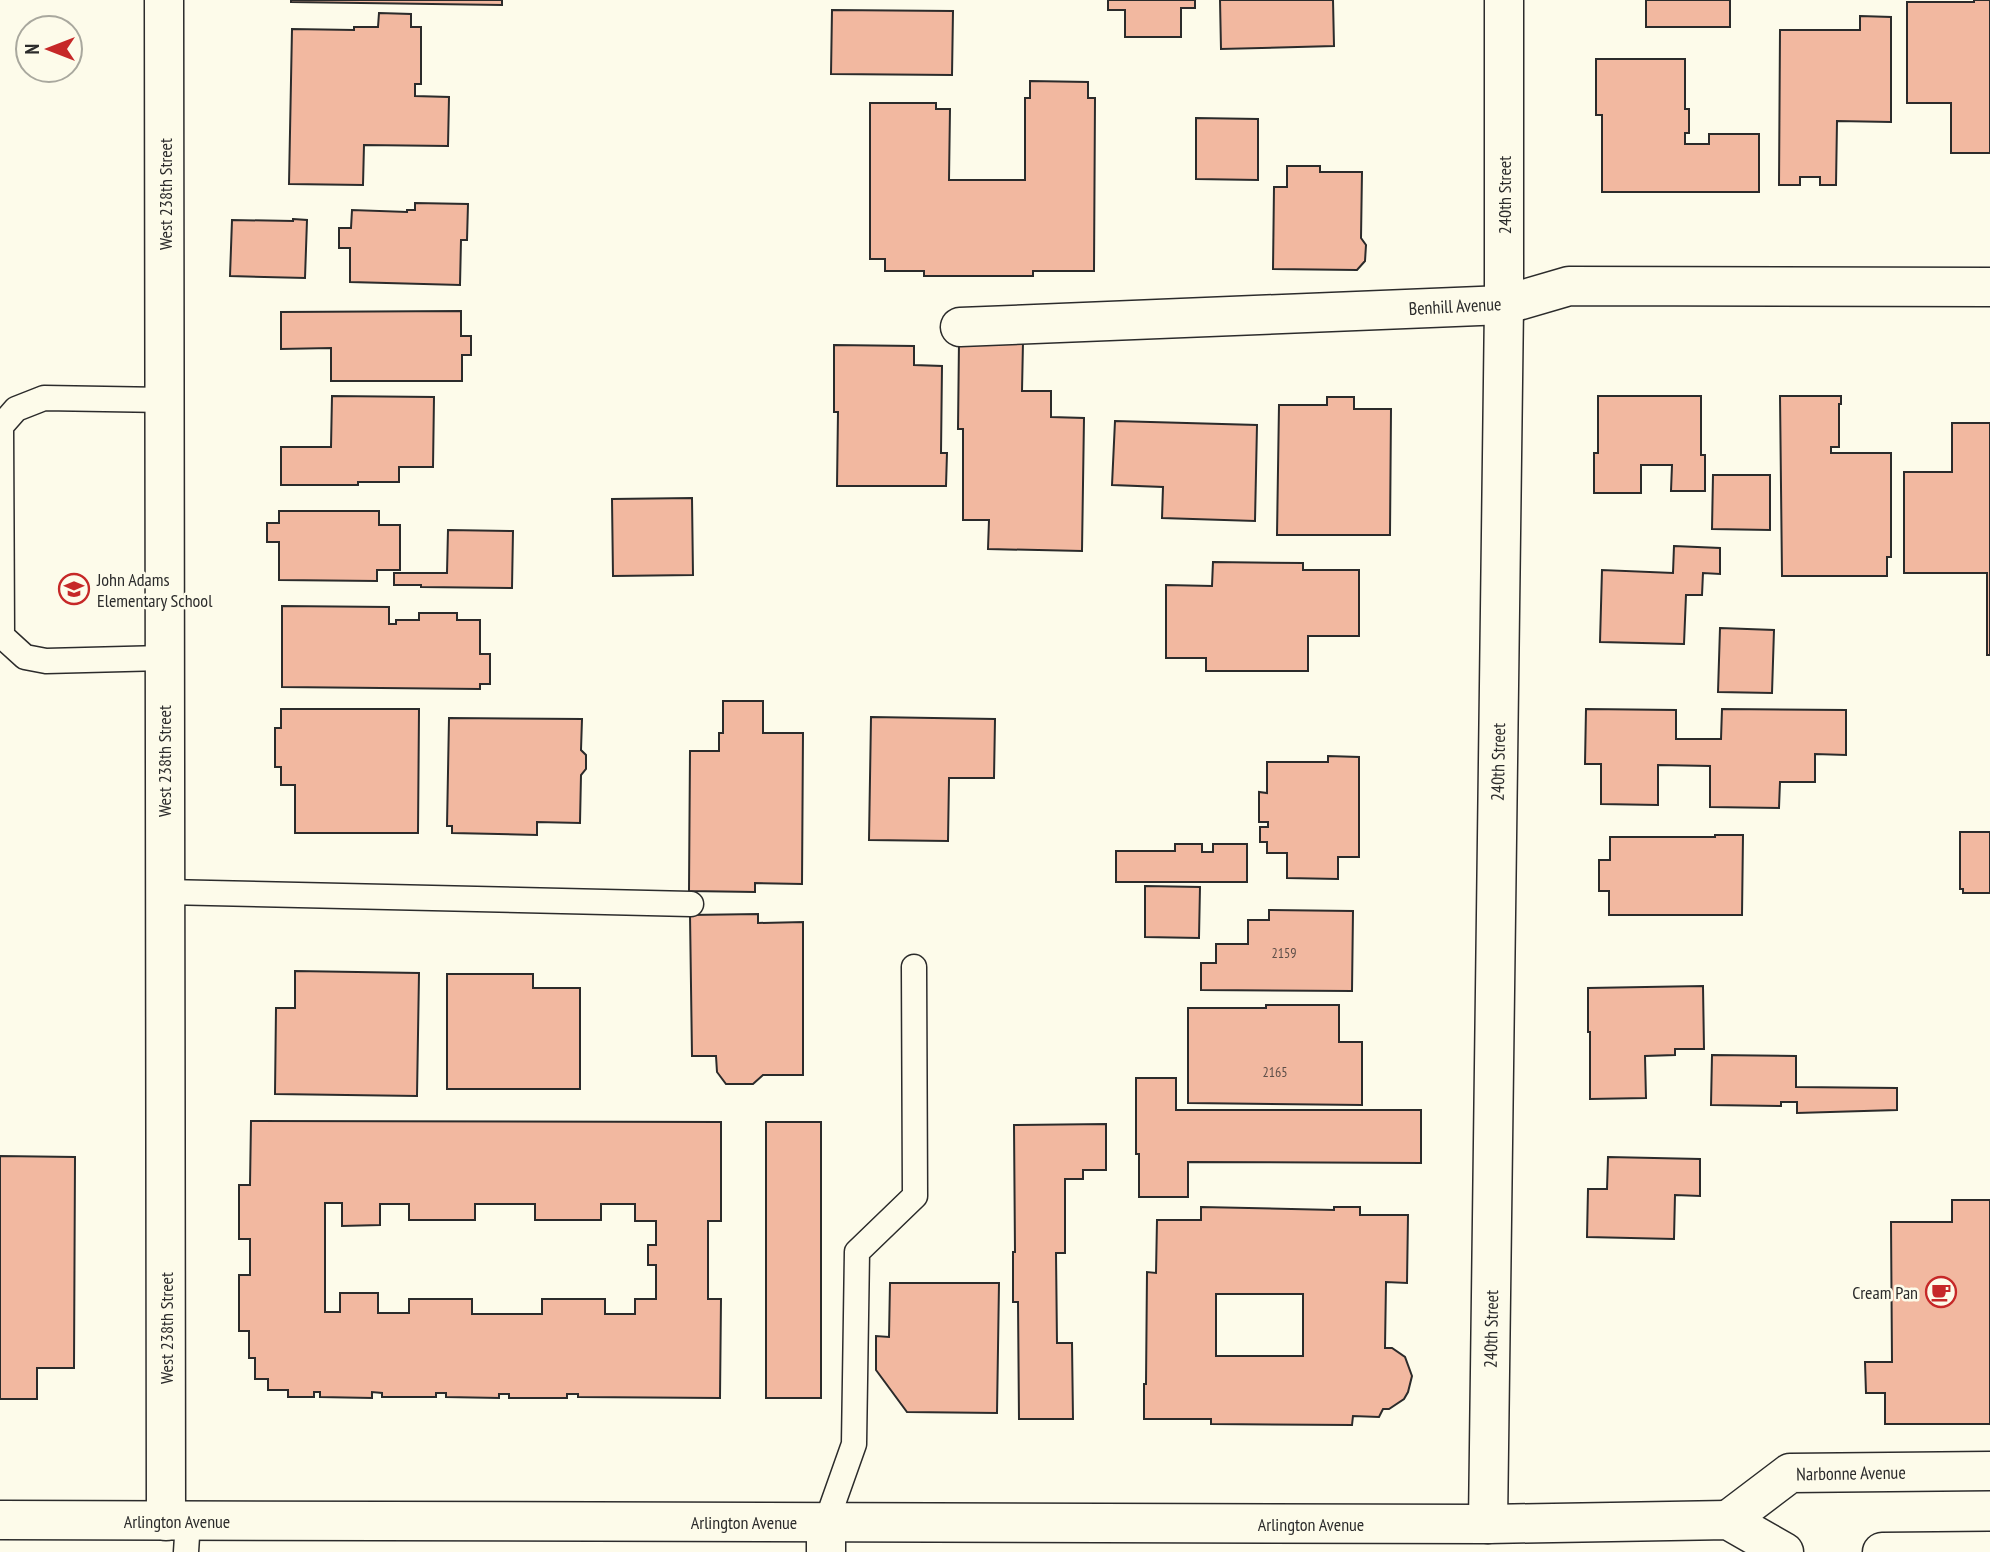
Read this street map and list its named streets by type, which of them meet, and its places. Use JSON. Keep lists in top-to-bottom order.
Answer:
{
  "streets": {
    "street": [
      "West 238th Street",
      "240th Street",
      "Benhill Avenue",
      "Narbonne Avenue",
      "Arlington Avenue"
    ]
  },
  "crossings": [
    ["West 238th Street", "Arlington Avenue"],
    ["240th Street", "Benhill Avenue"],
    ["240th Street", "Arlington Avenue"]
  ],
  "places": {
    "school or university": ["John Adams Elementary School"],
    "cafe": ["Cream Pan"]
  },
  "house_numbers": ["2159", "2165"],
  "north": "left"
}
